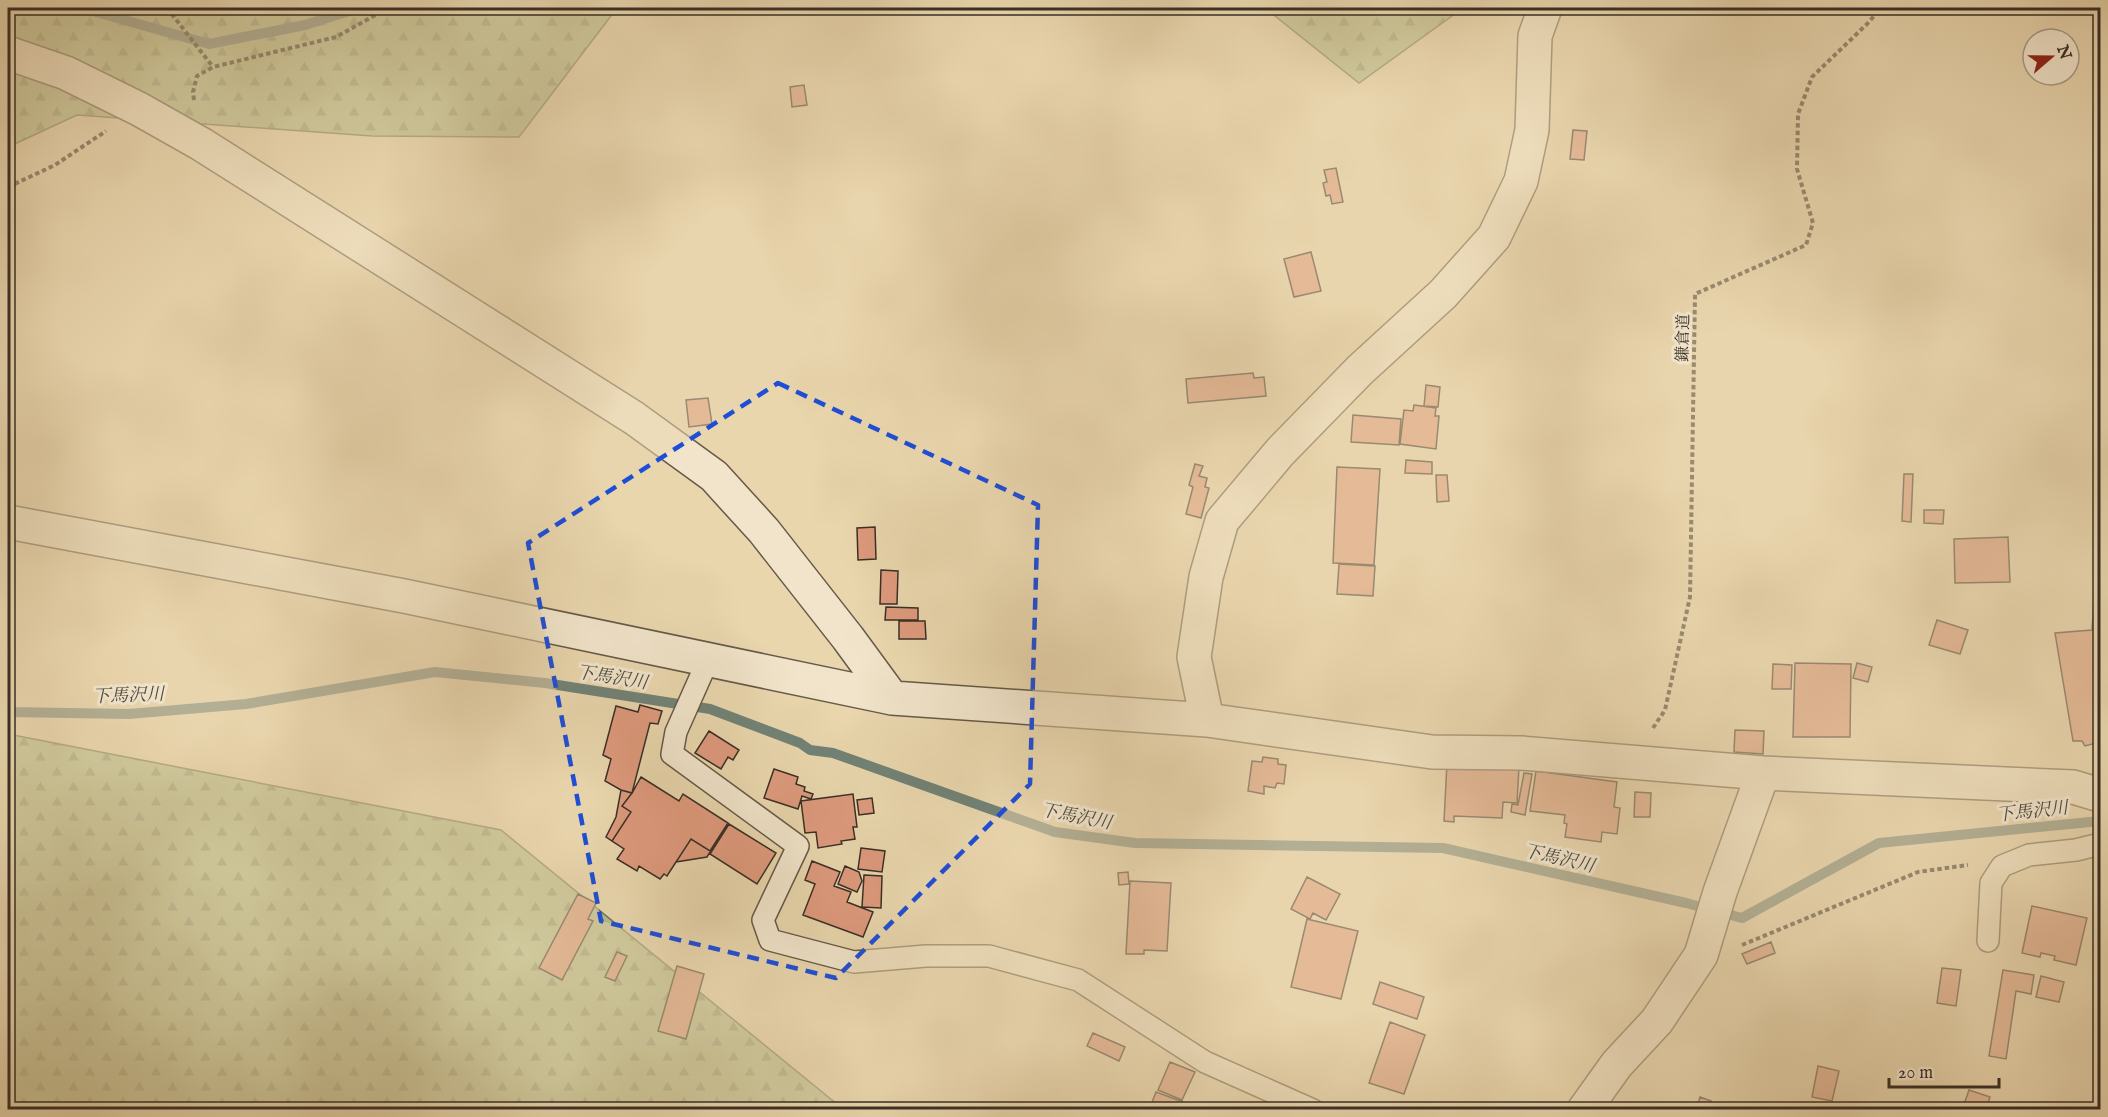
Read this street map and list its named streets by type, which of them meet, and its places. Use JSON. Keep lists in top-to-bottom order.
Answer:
{
  "streets": {
    "path": ["鎌倉道"]
  },
  "water": ["下馬沢川"],
  "scale_bar": "20 m",
  "north": "right"
}
